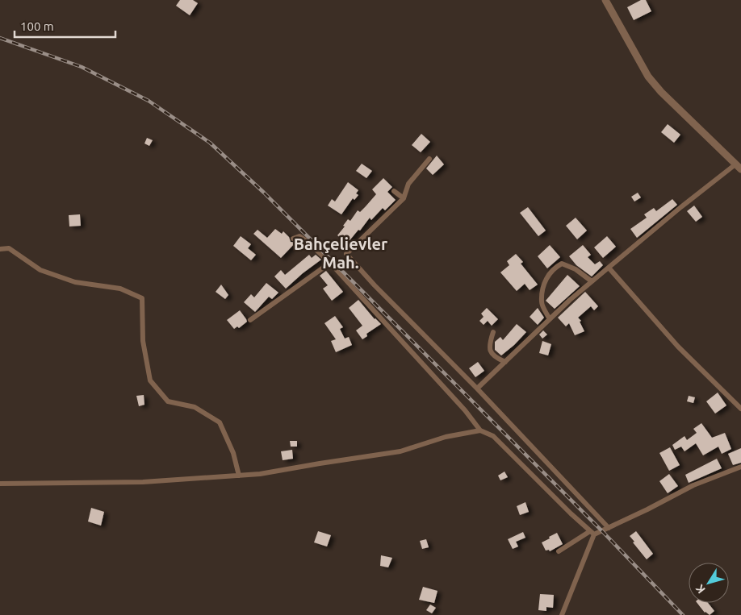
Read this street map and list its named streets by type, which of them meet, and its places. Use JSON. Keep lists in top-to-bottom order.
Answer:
{
  "districts": ["Bahçelievler Mah."],
  "scale_bar": "100 m",
  "north": "bottom left"
}
